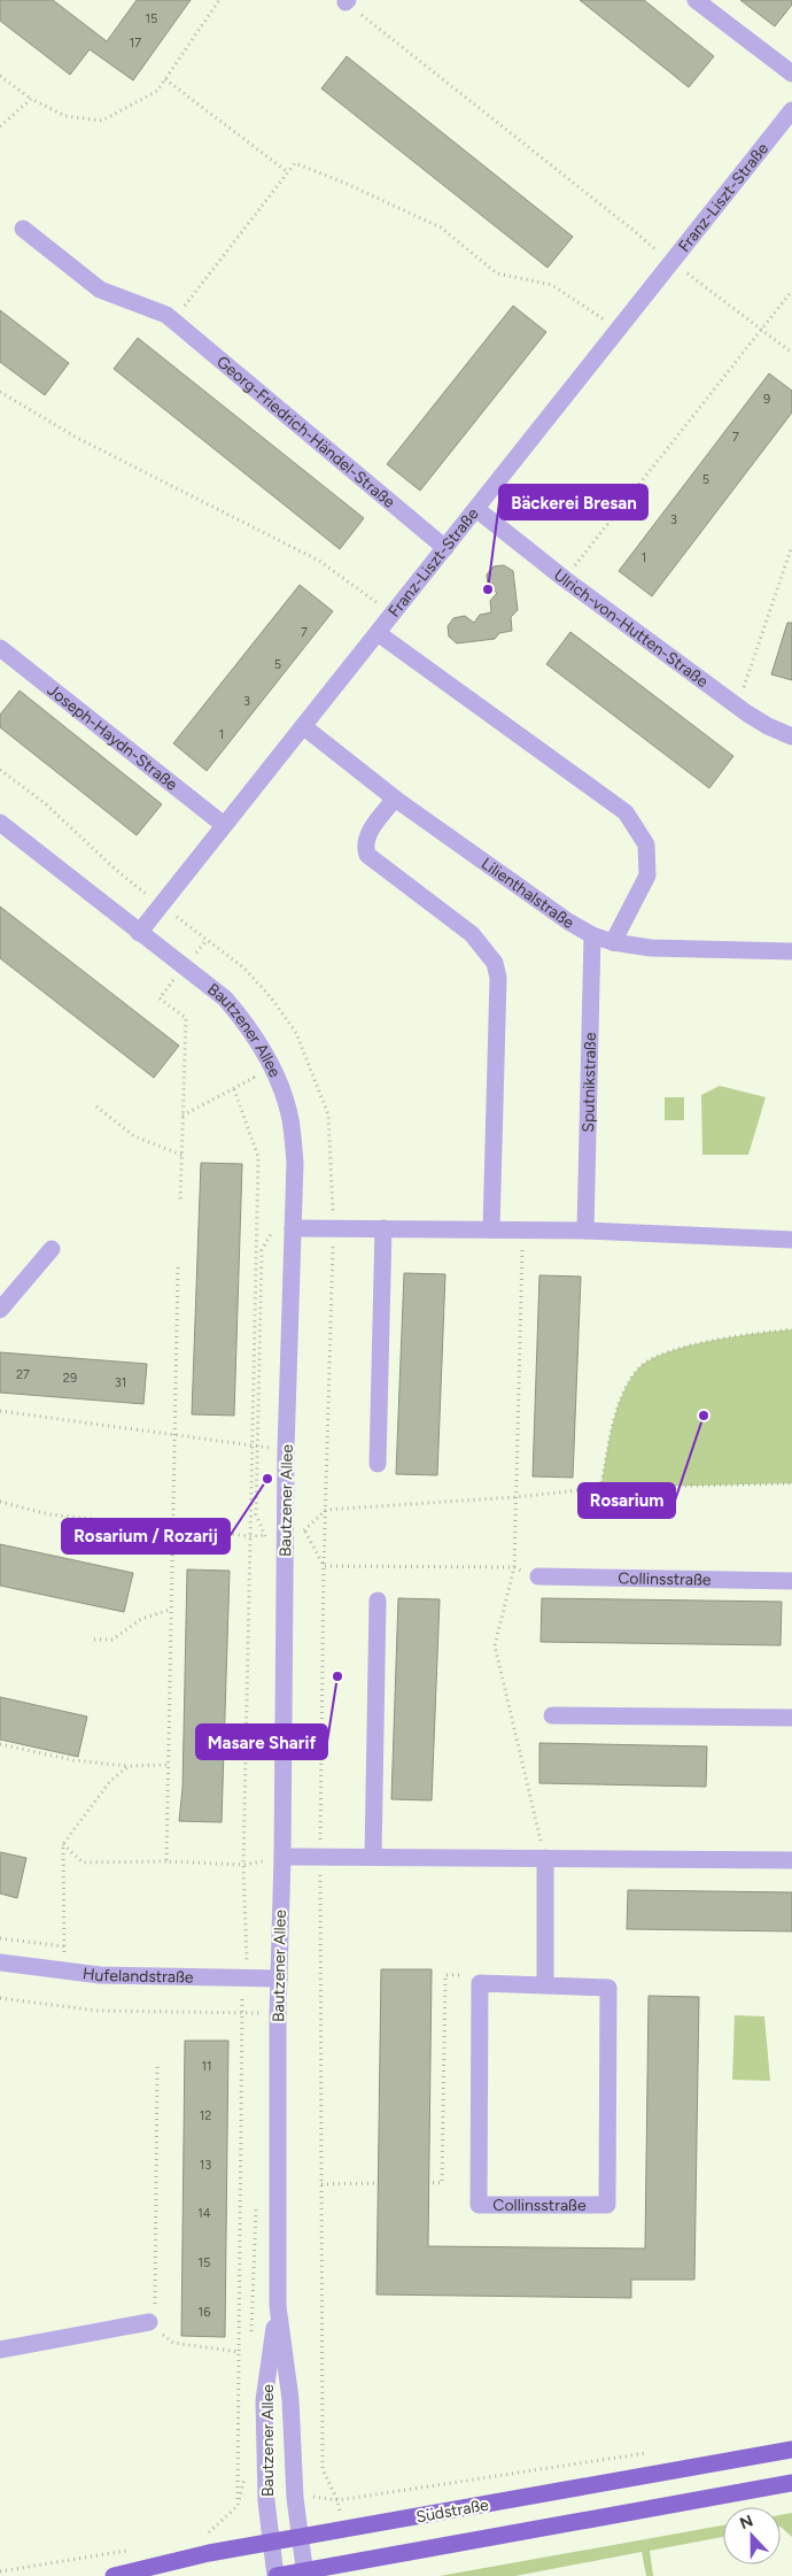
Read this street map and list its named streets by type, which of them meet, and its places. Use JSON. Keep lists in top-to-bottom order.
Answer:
{
  "streets": {
    "main road": ["Südstraße"],
    "street": [
      "Franz-Liszt-Straße",
      "Georg-Friedrich-Händel-Straße",
      "Ulrich-von-Hutten-Straße",
      "Joseph-Haydn-Straße",
      "Lilienthalstraße",
      "Bautzener Allee",
      "Sputnikstraße",
      "Collinsstraße",
      "Hufelandstraße"
    ]
  },
  "crossings": [
    ["Franz-Liszt-Straße", "Georg-Friedrich-Händel-Straße"],
    ["Franz-Liszt-Straße", "Ulrich-von-Hutten-Straße"],
    ["Franz-Liszt-Straße", "Joseph-Haydn-Straße"],
    ["Franz-Liszt-Straße", "Lilienthalstraße"],
    ["Franz-Liszt-Straße", "Bautzener Allee"],
    ["Lilienthalstraße", "Sputnikstraße"],
    ["Bautzener Allee", "Hufelandstraße"],
    ["Bautzener Allee", "Südstraße"]
  ],
  "places": [
    "Bäckerei Bresan",
    "Rosarium",
    "Rosarium / Rozarij",
    "Masare Sharif"
  ],
  "house_numbers": [
    "15",
    "17",
    "9",
    "7",
    "5",
    "3",
    "1",
    "7",
    "5",
    "3",
    "1",
    "27",
    "29",
    "31",
    "11",
    "12",
    "13",
    "14",
    "15",
    "16"
  ],
  "north": "top"
}
